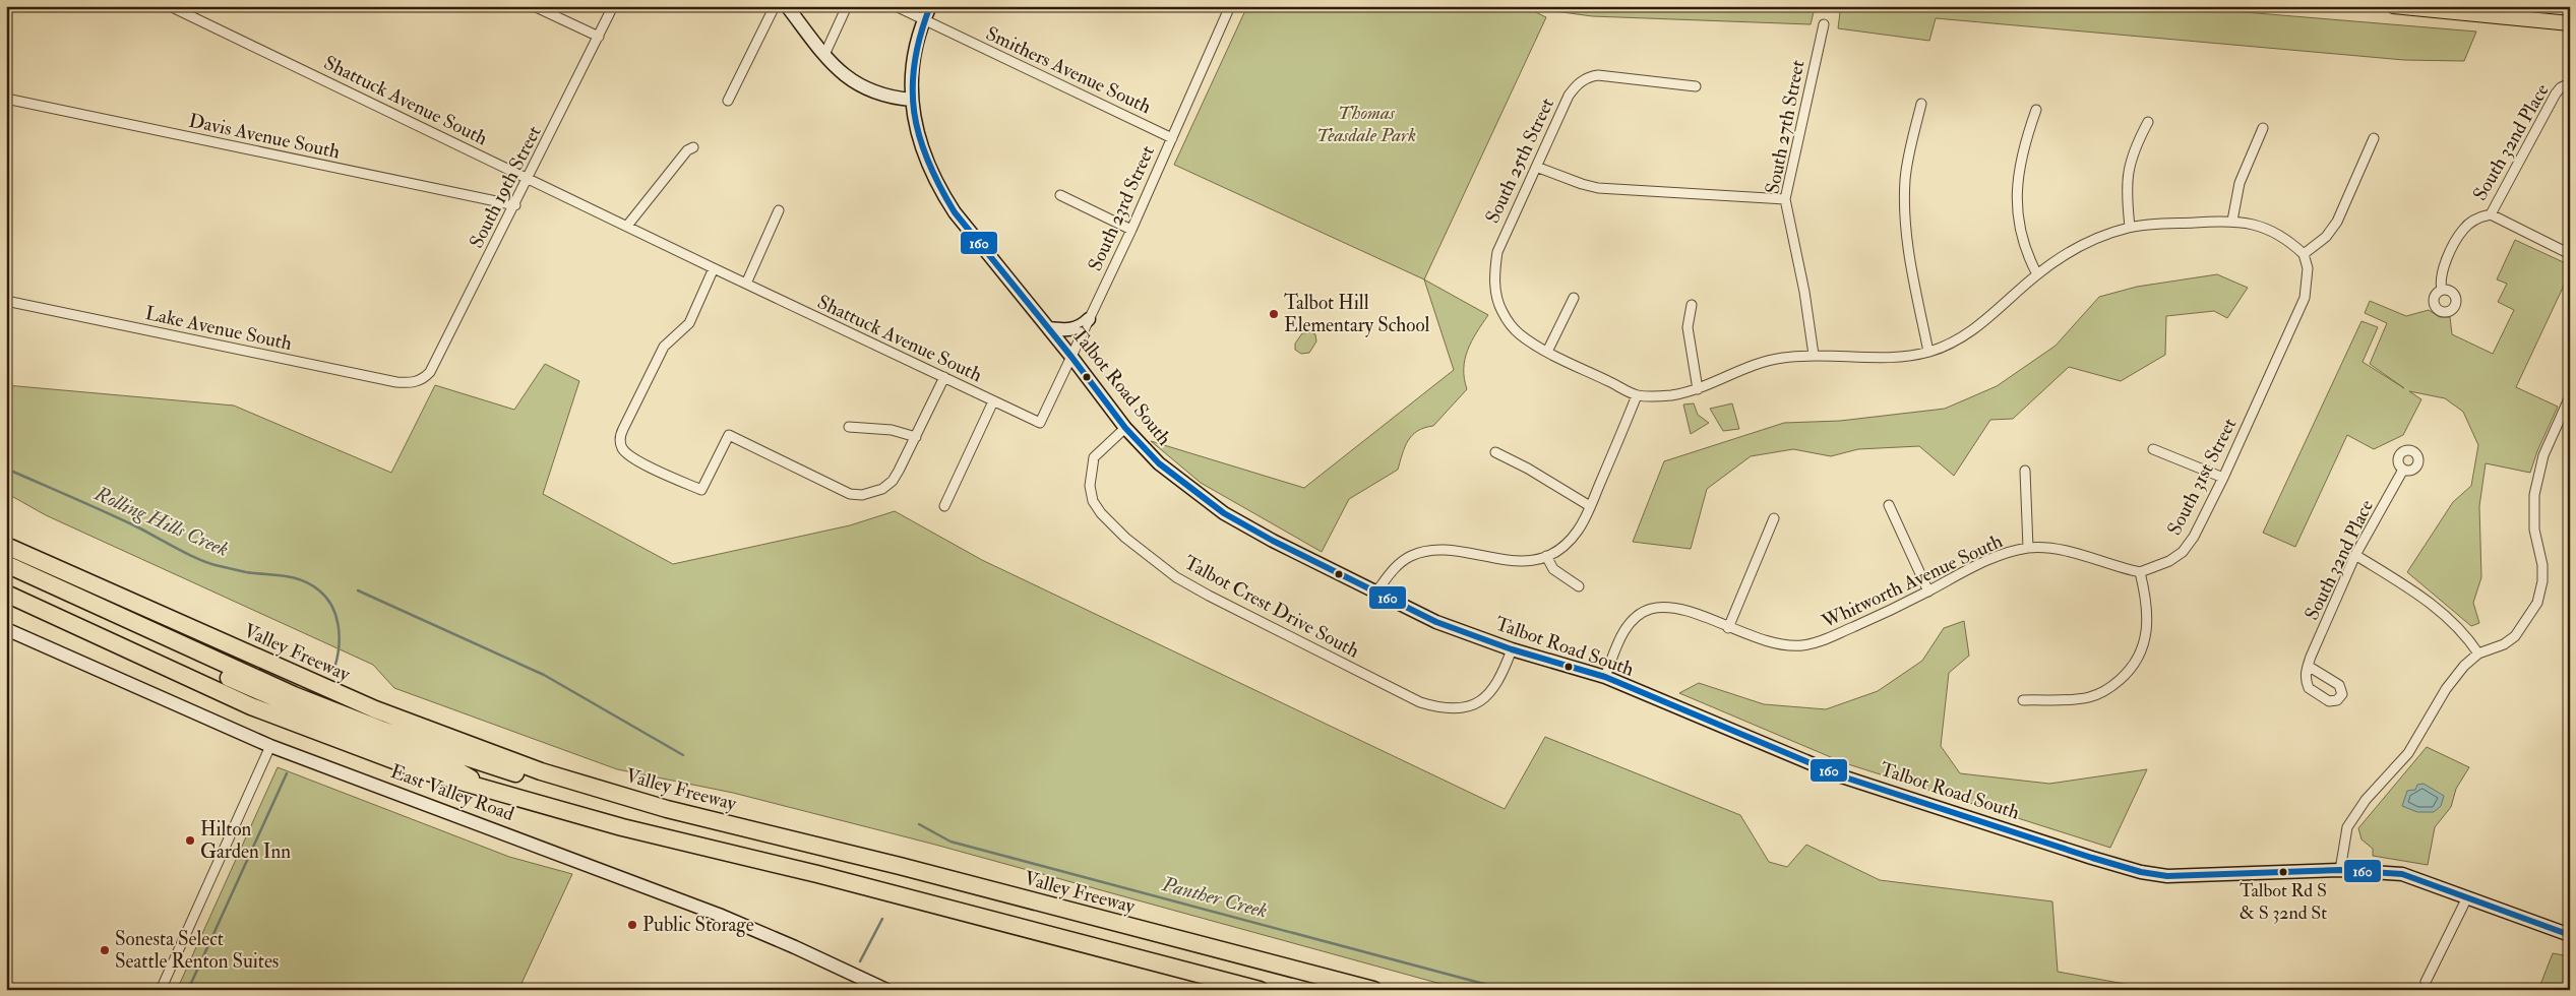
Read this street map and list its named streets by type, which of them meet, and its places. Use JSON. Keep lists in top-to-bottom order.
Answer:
{
  "streets": {
    "highway": ["Valley Freeway"],
    "street": [
      "Smithers Avenue South",
      "Shattuck Avenue South",
      "South 27th Street",
      "Davis Avenue South",
      "South 32nd Place",
      "South 25th Street",
      "South 19th Street",
      "South 23rd Street",
      "Lake Avenue South",
      "Talbot Road South",
      "South 31st Street",
      "Whitworth Avenue South",
      "Talbot Crest Drive South",
      "East Valley Road"
    ]
  },
  "crossings": [
    ["Smithers Avenue South", "South 23rd Street"],
    ["Smithers Avenue South", "Talbot Road South"],
    ["Shattuck Avenue South", "South 19th Street"],
    ["Shattuck Avenue South", "South 23rd Street"],
    ["Davis Avenue South", "South 19th Street"],
    ["South 19th Street", "Lake Avenue South"],
    ["South 23rd Street", "Talbot Road South"],
    ["Talbot Road South", "Whitworth Avenue South"],
    ["Talbot Road South", "Talbot Crest Drive South"],
    ["South 31st Street", "Whitworth Avenue South"]
  ],
  "water": ["Rolling Hills Creek", "Panther Creek"],
  "parks": ["Thomas Teasdale Park"],
  "places": [
    "Talbot Hill Elementary School",
    "Hilton Garden Inn",
    "Talbot Rd S & S 32nd St",
    "Public Storage",
    "Sonesta Select Seattle Renton Suites"
  ],
  "lines": ["transit line 160"]
}
